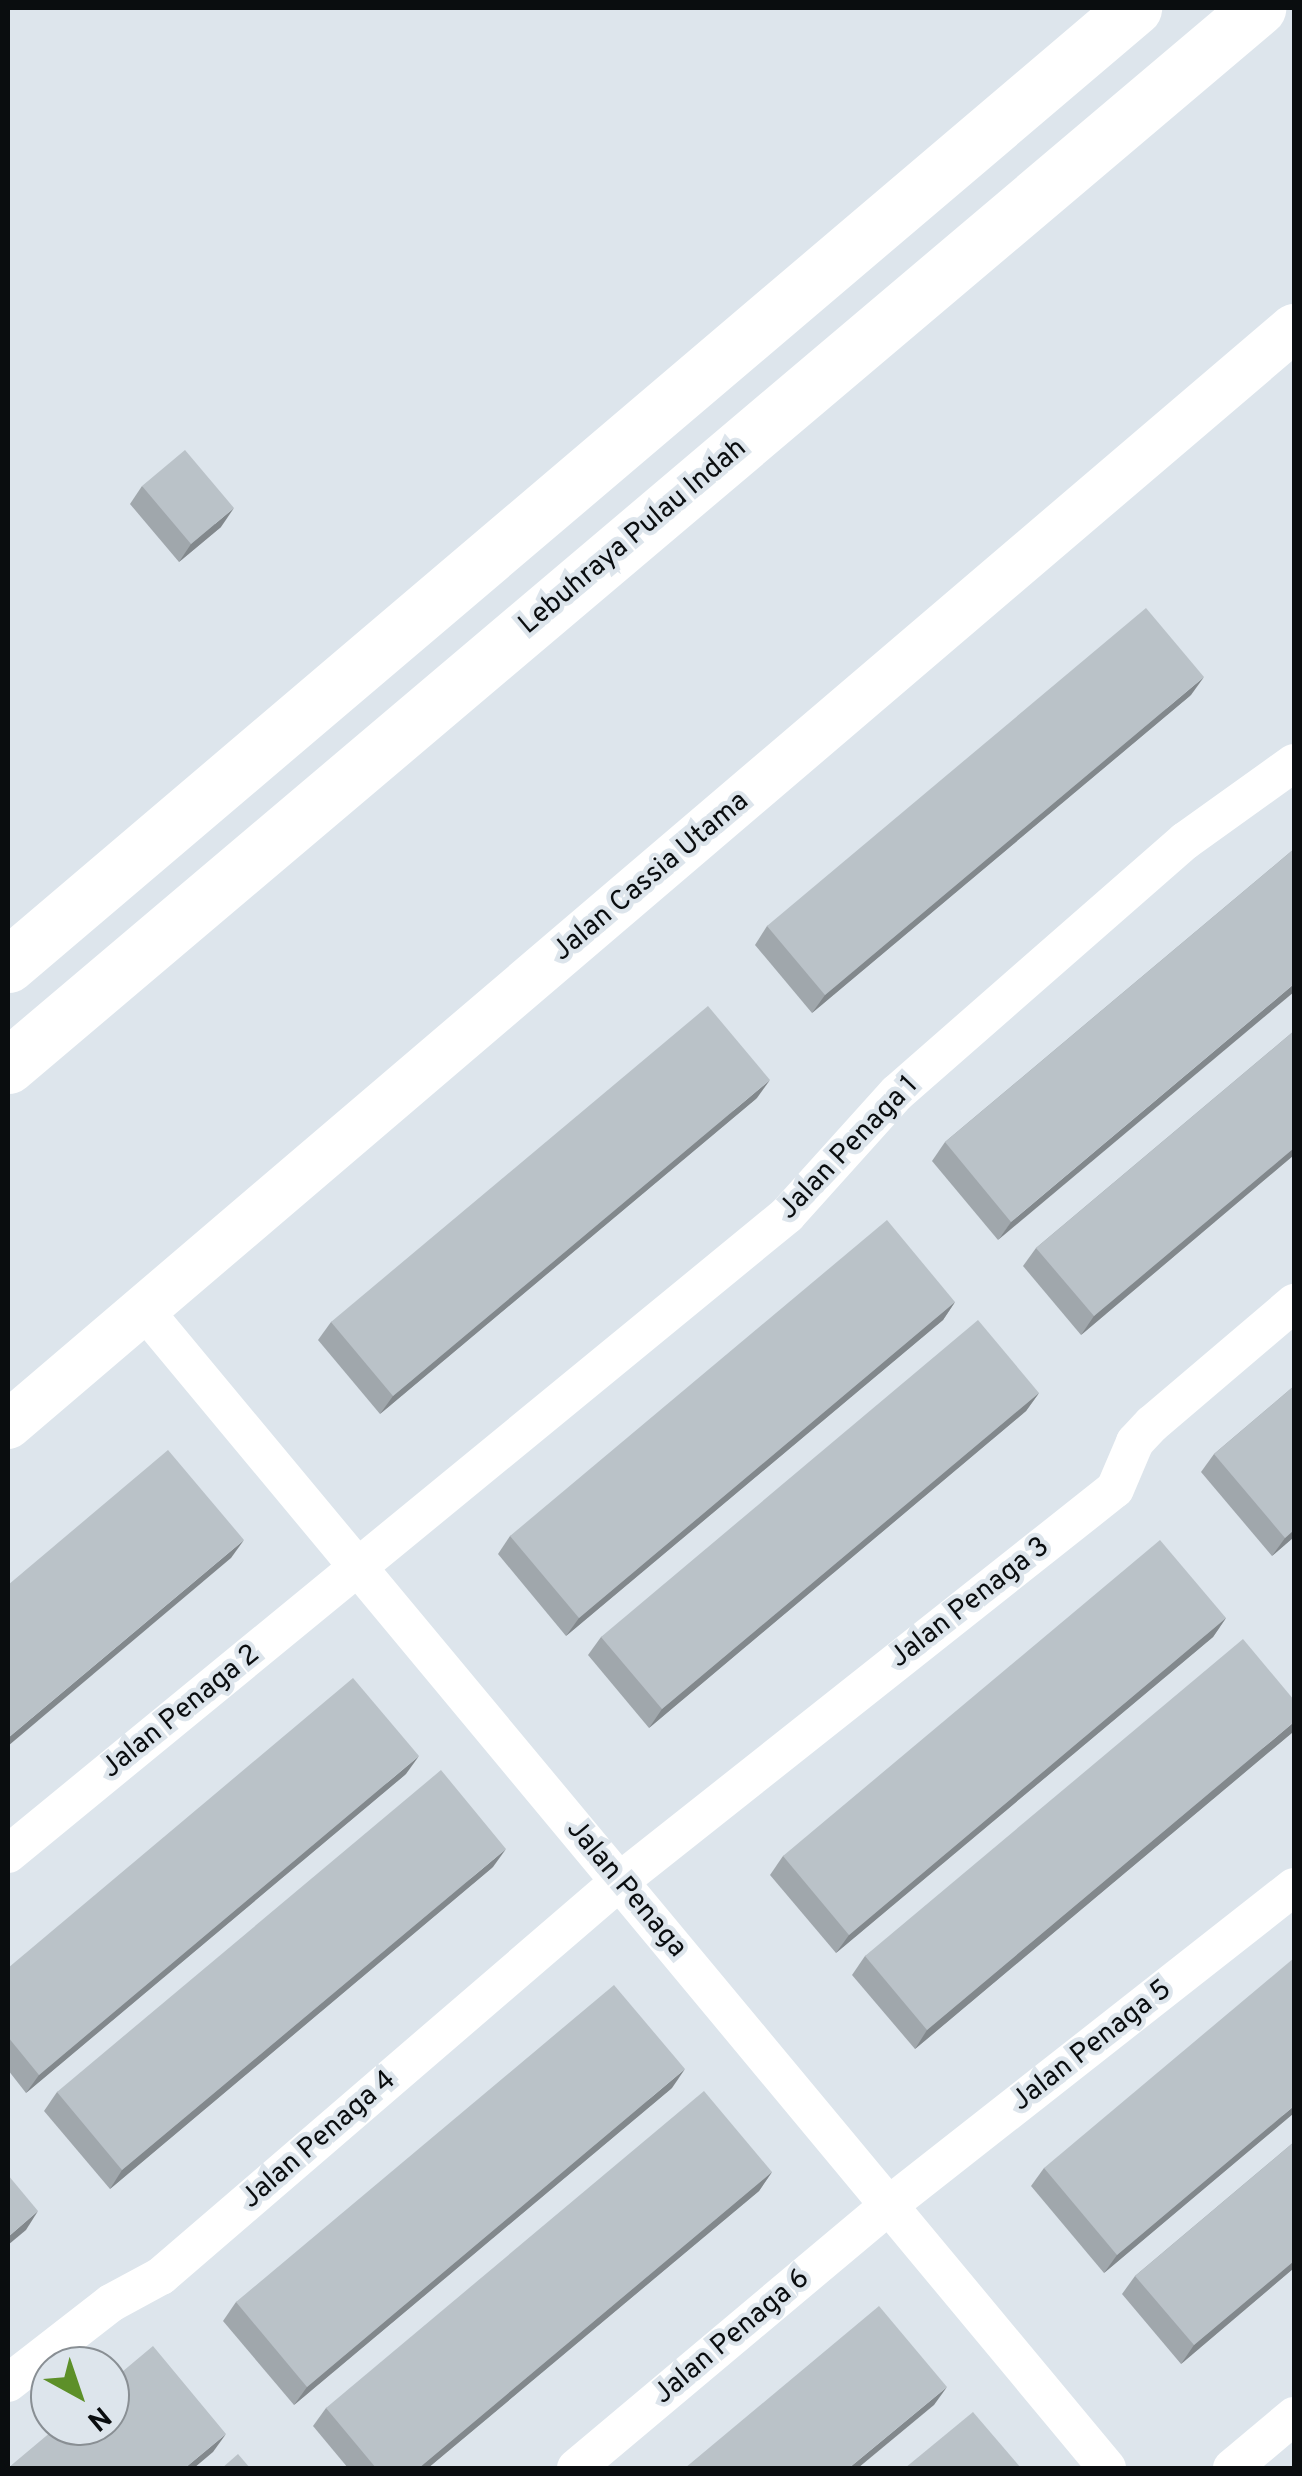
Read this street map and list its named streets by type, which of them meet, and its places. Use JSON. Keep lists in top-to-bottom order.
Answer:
{
  "streets": {
    "main road": ["Lebuhraya Pulau Indah"],
    "street": [
      "Jalan Cassia Utama",
      "Jalan Penaga 1",
      "Jalan Penaga 3",
      "Jalan Penaga 2",
      "Jalan Penaga",
      "Jalan Penaga 5",
      "Jalan Penaga 4",
      "Jalan Penaga 6"
    ]
  },
  "crossings": [
    ["Jalan Cassia Utama", "Jalan Penaga"],
    ["Jalan Penaga 1", "Jalan Penaga 2"],
    ["Jalan Penaga 1", "Jalan Penaga"],
    ["Jalan Penaga 3", "Jalan Penaga"],
    ["Jalan Penaga 3", "Jalan Penaga 4"],
    ["Jalan Penaga 2", "Jalan Penaga"],
    ["Jalan Penaga", "Jalan Penaga 5"],
    ["Jalan Penaga", "Jalan Penaga 4"],
    ["Jalan Penaga", "Jalan Penaga 6"],
    ["Jalan Penaga 5", "Jalan Penaga 6"]
  ],
  "north": "bottom right"
}
